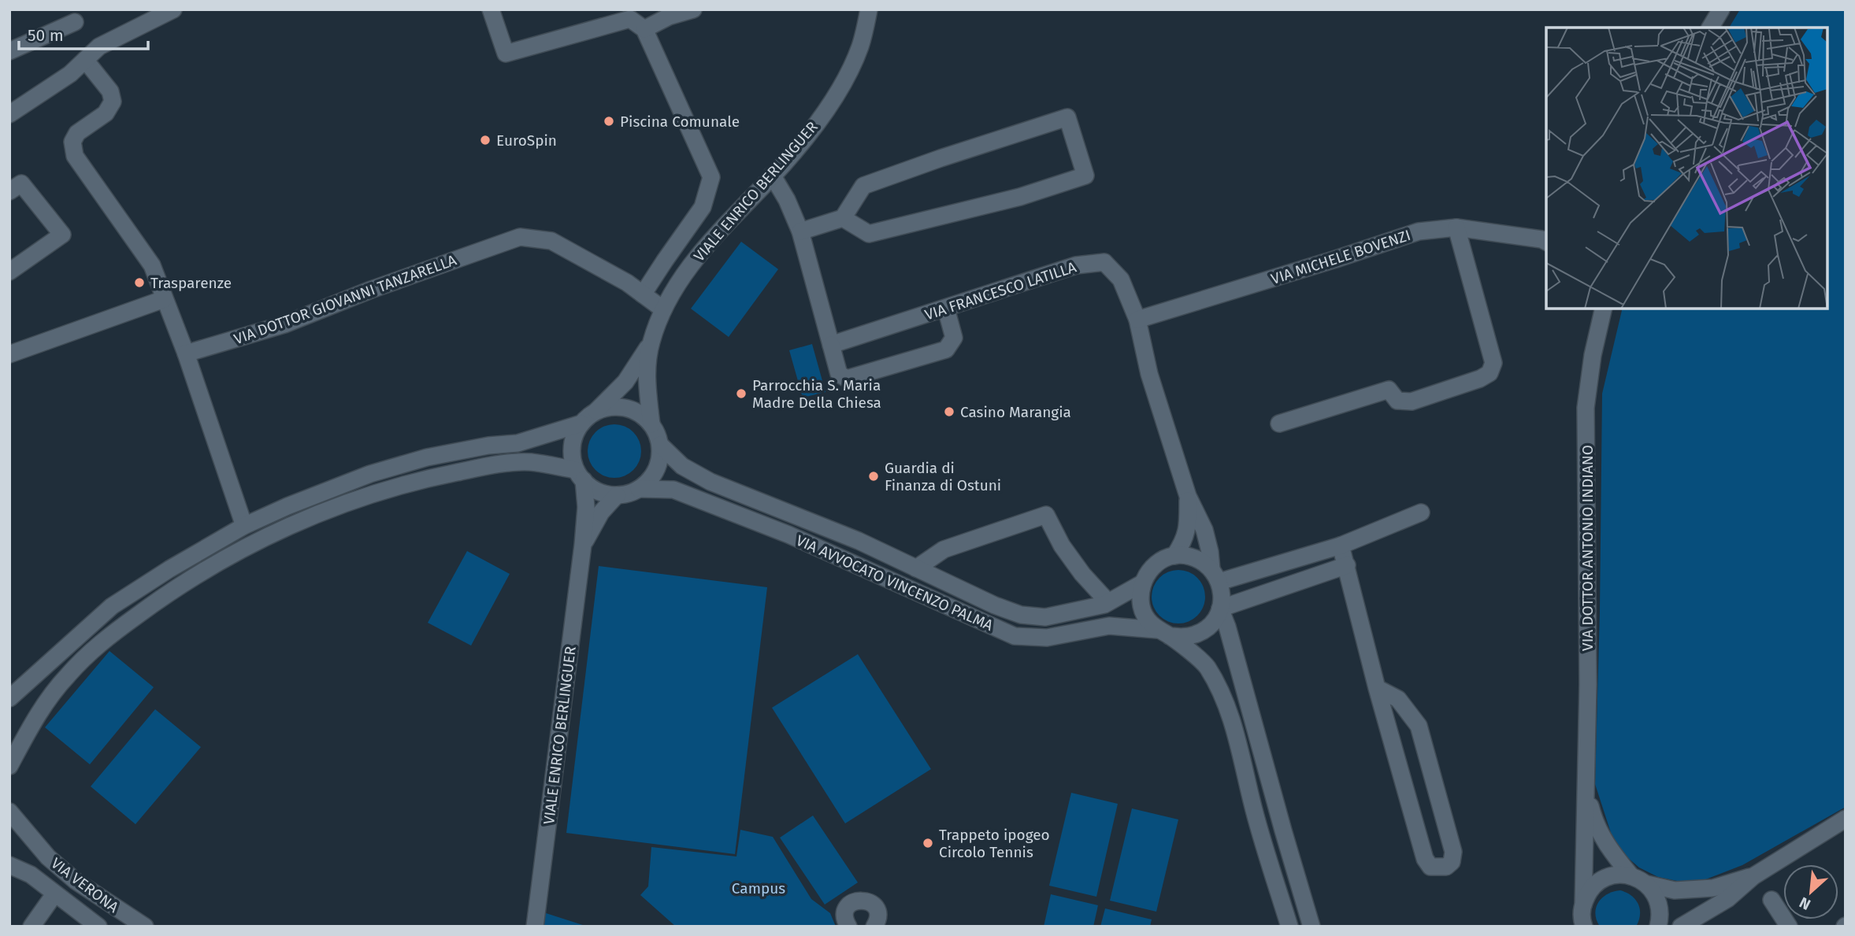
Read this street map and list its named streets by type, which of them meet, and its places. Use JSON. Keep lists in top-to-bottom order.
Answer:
{
  "streets": {
    "street": [
      "VIALE ENRICO BERLINGUER",
      "VIA MICHELE BOVENZI",
      "VIA FRANCESCO LATILLA",
      "VIA DOTTOR GIOVANNI TANZARELLA",
      "VIA DOTTOR ANTONIO INDIANO",
      "VIA AVVOCATO VINCENZO PALMA",
      "VIA VERONA"
    ]
  },
  "crossings": [
    ["VIALE ENRICO BERLINGUER", "VIA DOTTOR GIOVANNI TANZARELLA"],
    ["VIALE ENRICO BERLINGUER", "VIA AVVOCATO VINCENZO PALMA"],
    ["VIA MICHELE BOVENZI", "VIA FRANCESCO LATILLA"],
    ["VIA FRANCESCO LATILLA", "VIA AVVOCATO VINCENZO PALMA"]
  ],
  "parks": ["Campus"],
  "places": [
    "Piscina Comunale",
    "EuroSpin",
    "Trasparenze",
    "Parrocchia S. Maria Madre Della Chiesa",
    "Casino Marangia",
    "Guardia di Finanza di Ostuni",
    "Trappeto ipogeo Circolo Tennis"
  ],
  "scale_bar": "50 m",
  "north": "bottom left"
}
